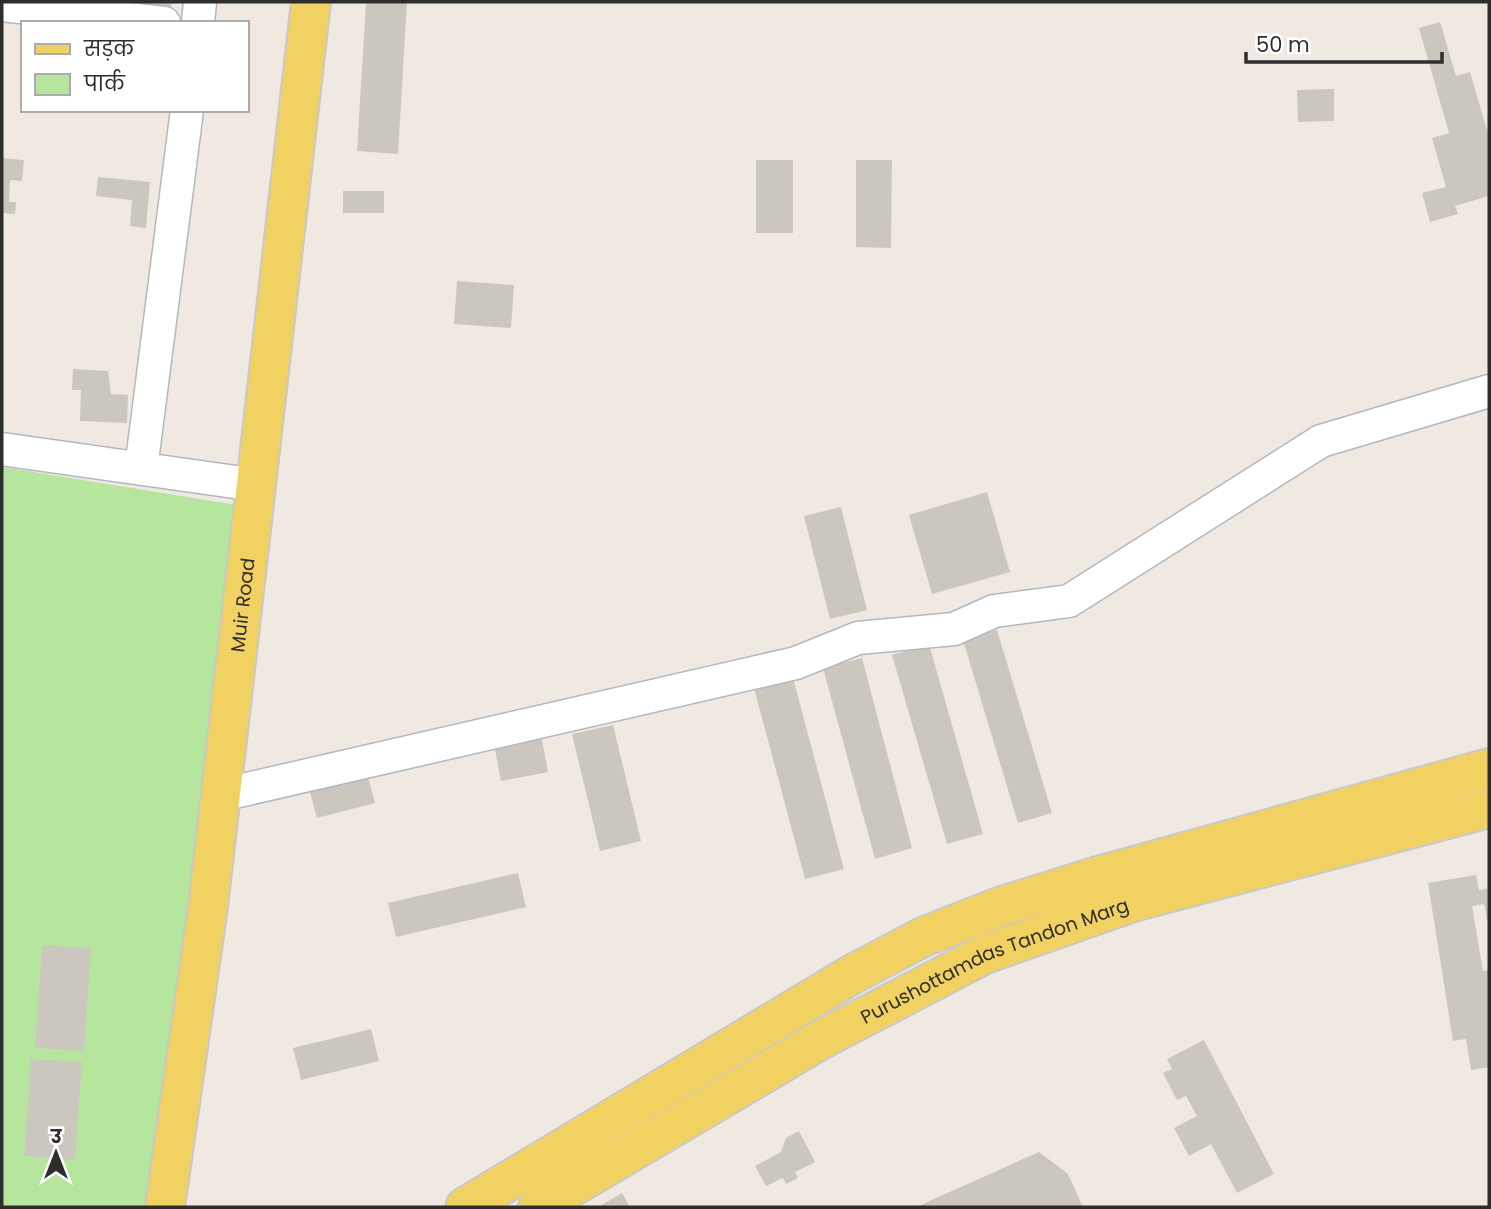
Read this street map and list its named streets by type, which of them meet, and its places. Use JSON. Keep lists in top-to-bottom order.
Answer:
{
  "streets": {
    "main road": ["Muir Road", "Purushottamdas Tandon Marg"]
  },
  "legend": ["सड़क", "पार्क"],
  "scale_bar": "50 m",
  "north": "top"
}
